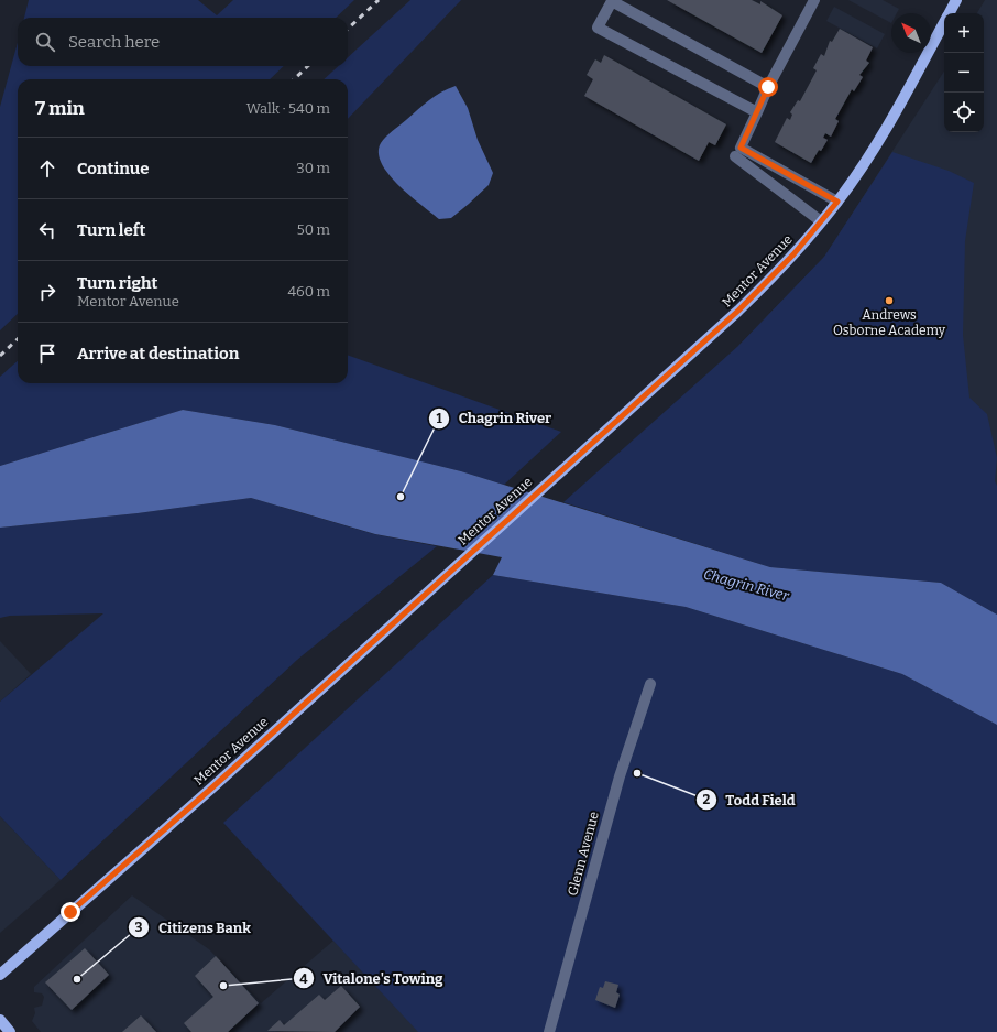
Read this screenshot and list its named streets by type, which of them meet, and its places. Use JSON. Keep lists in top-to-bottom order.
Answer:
{
  "streets": {
    "main road": ["Mentor Avenue"],
    "street": ["Glenn Avenue"]
  },
  "water": ["Chagrin River"],
  "places": [
    "Andrews Osborne Academy",
    "Chagrin River",
    "Todd Field",
    "Citizens Bank",
    "Vitalone's Towing"
  ],
  "north": "top left",
  "page": {
    "map_buttons": ["+", "−"],
    "search": "Search here",
    "heading": ["7 min", "Walk · 540 m"],
    "list": [
      ["Continue", "30 m"],
      ["Turn left", "50 m"],
      ["Turn right", "Mentor Avenue", "460 m"],
      "Arrive at destination"
    ]
  }
}
